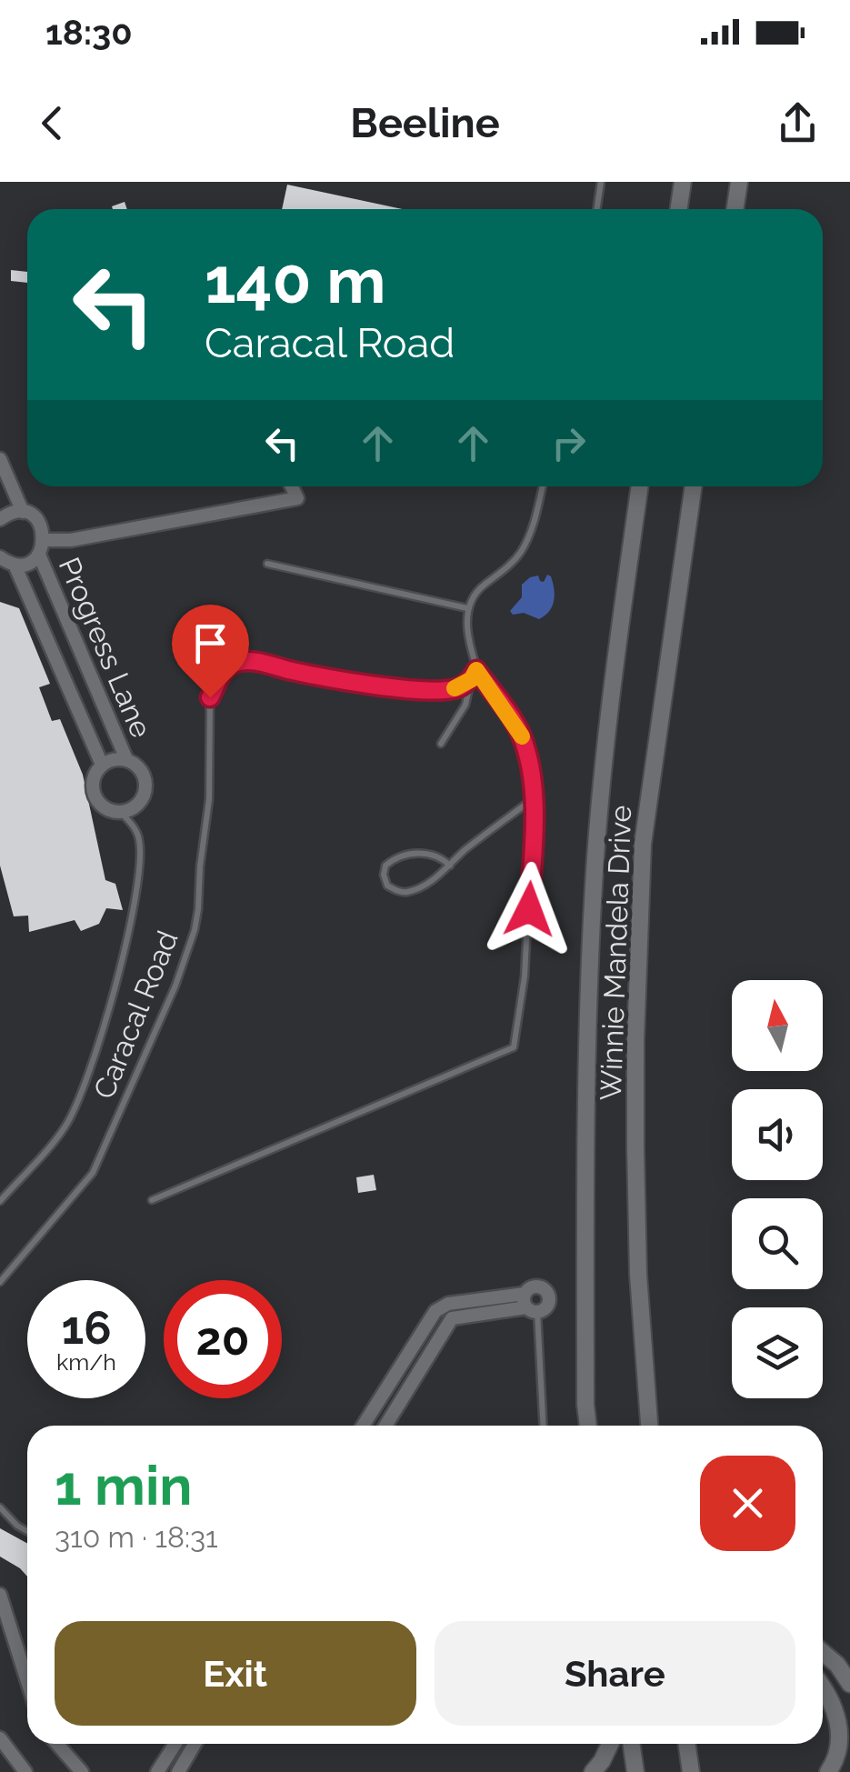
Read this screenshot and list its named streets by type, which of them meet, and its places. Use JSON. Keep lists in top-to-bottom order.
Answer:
{
  "streets": {
    "main road": ["Winnie Mandela Drive"],
    "street": ["Progress Lane"],
    "lane": ["Caracal Road"]
  },
  "crossings": [
    ["Progress Lane", "Caracal Road"]
  ],
  "north": "top",
  "page": {
    "status": "18:30",
    "header": "Beeline",
    "turn": ["140 m", "Caracal Road"],
    "speed": "16 km/h",
    "limit": "20",
    "heading": ["1 min", "310 m · 18:31"],
    "buttons": ["Exit", "Share"]
  }
}
